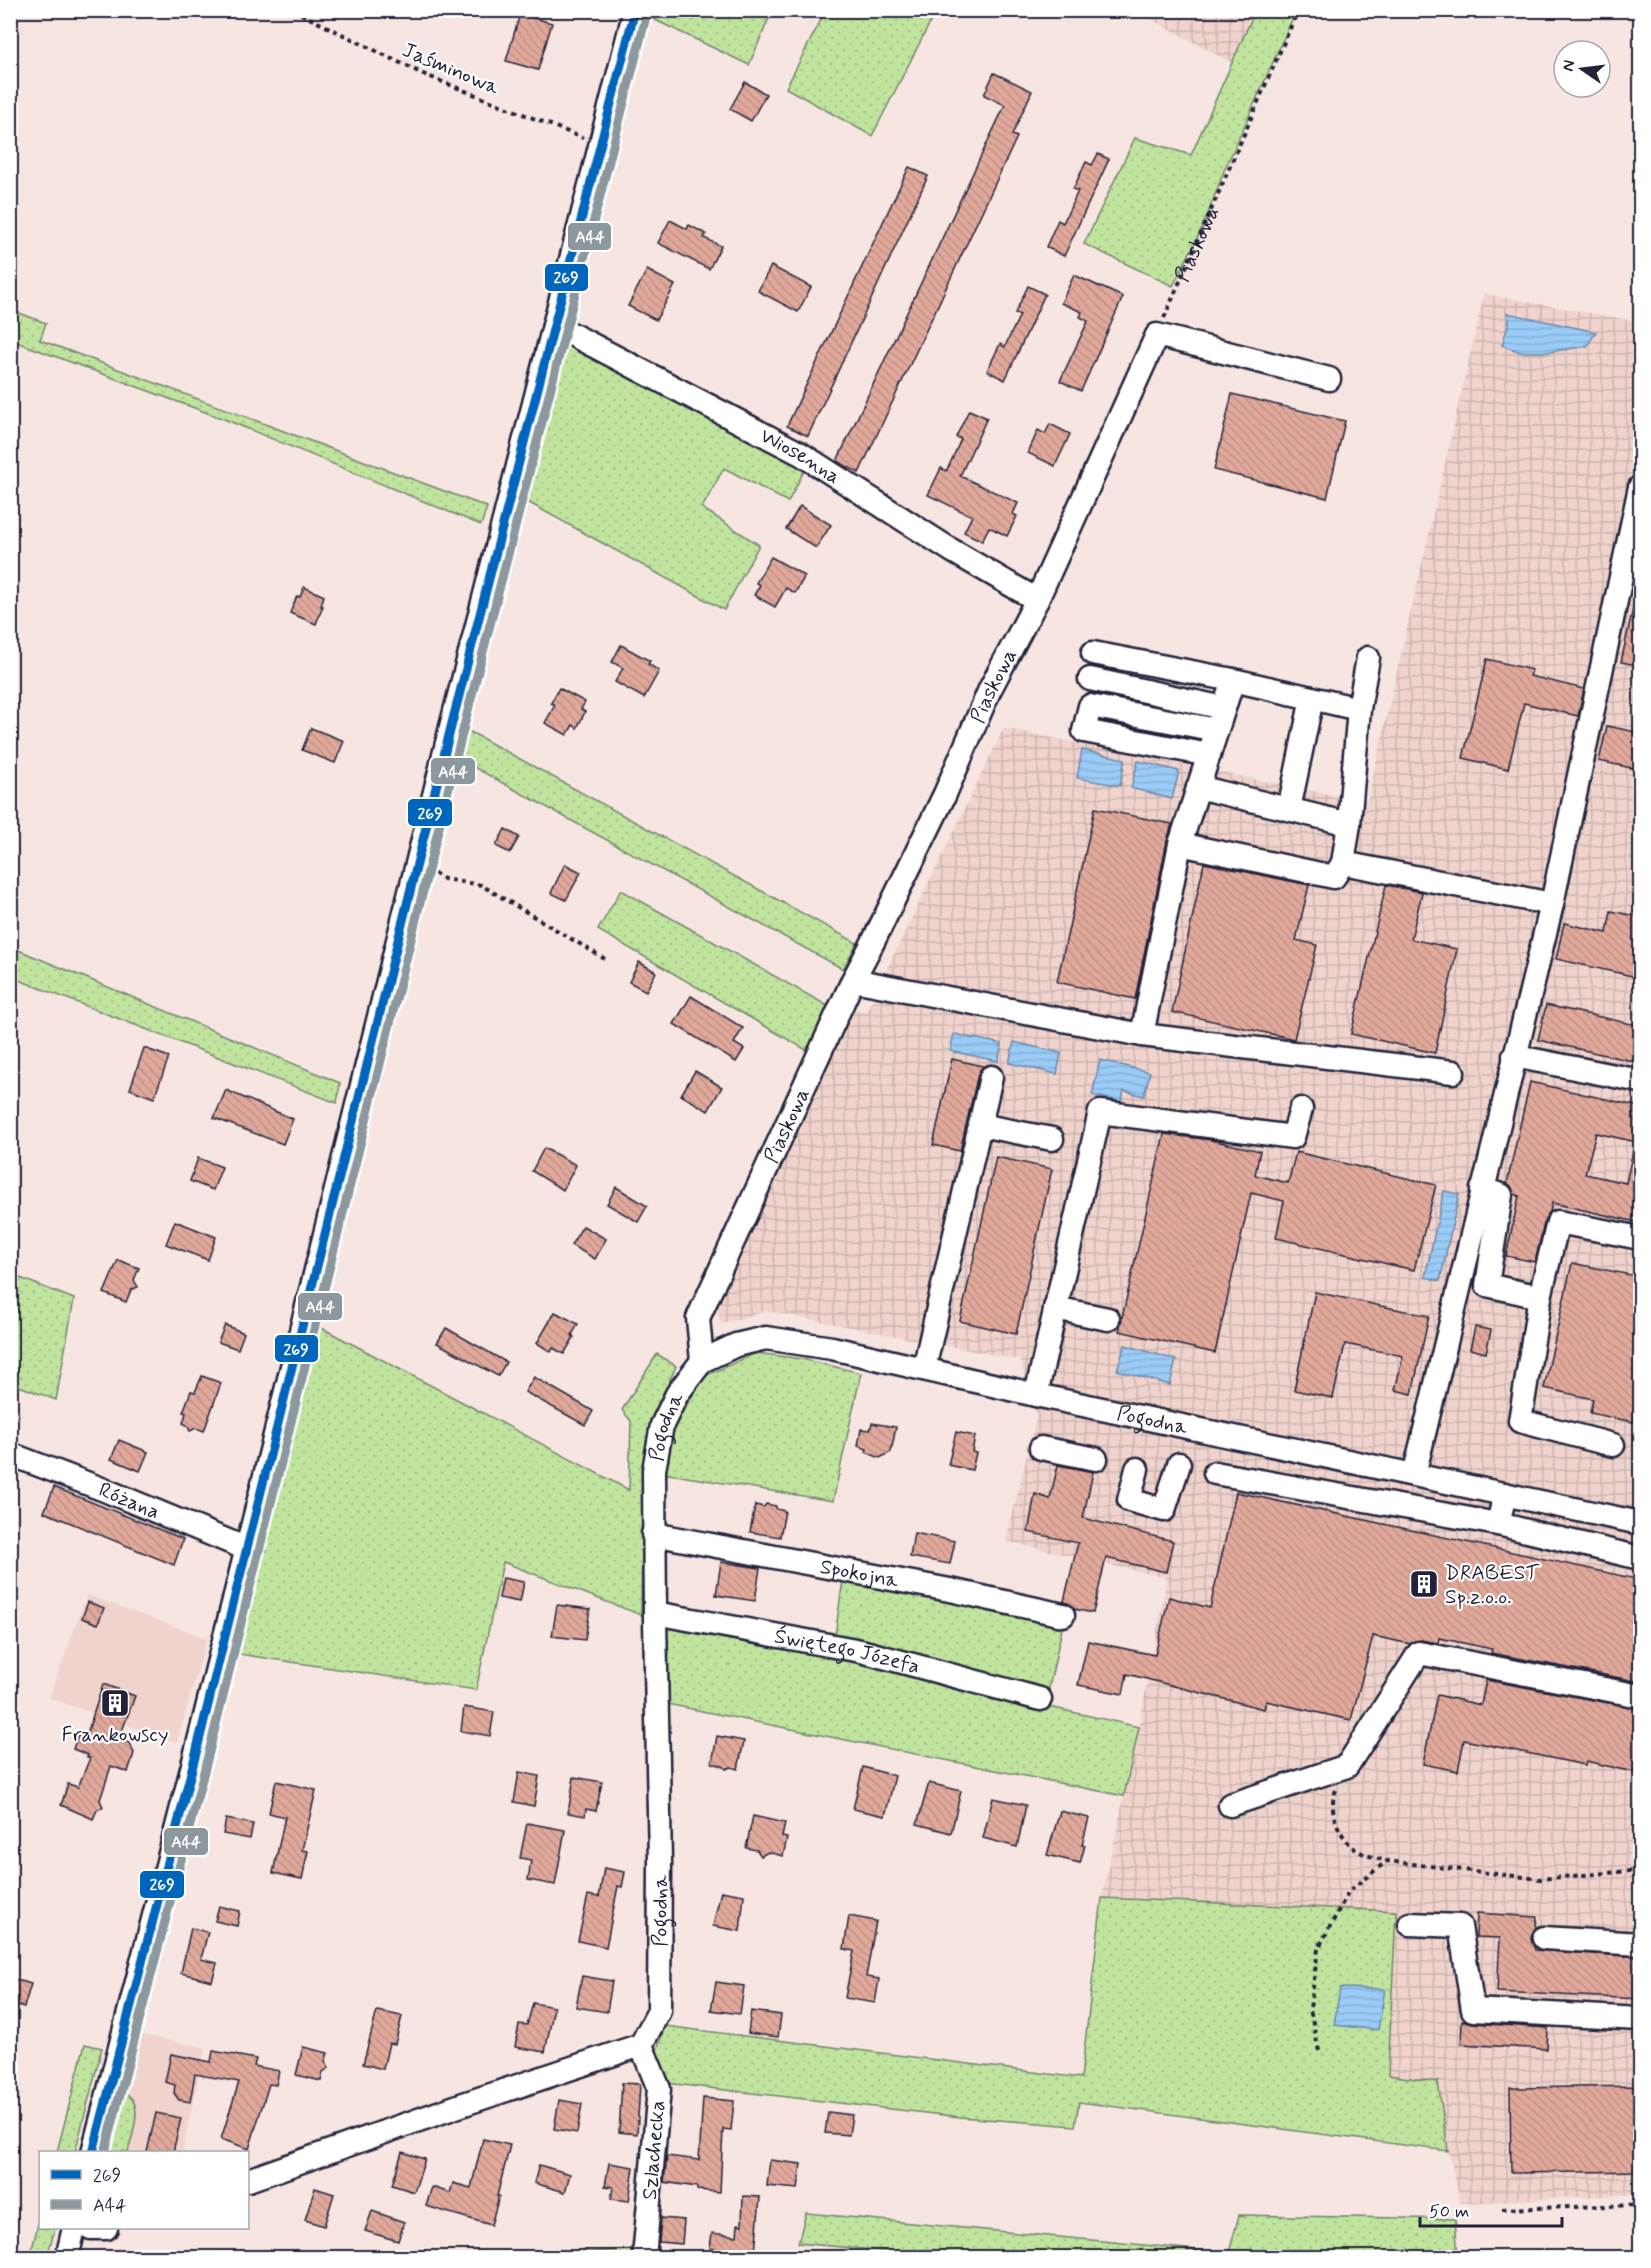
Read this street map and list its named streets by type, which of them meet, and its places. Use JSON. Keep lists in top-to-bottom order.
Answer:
{
  "streets": {
    "street": [
      "Piaskowa",
      "Wiosenna",
      "Pogodna",
      "Różana",
      "Spokojna",
      "Świętego Józefa",
      "Szlachecka"
    ],
    "path": ["Jaśminowa"]
  },
  "crossings": [
    ["Piaskowa", "Wiosenna"],
    ["Piaskowa", "Pogodna"],
    ["Pogodna", "Spokojna"],
    ["Pogodna", "Świętego Józefa"],
    ["Pogodna", "Szlachecka"]
  ],
  "places": {
    "building": ["DRABEST Sp.z.o.o.", "Frankowscy"]
  },
  "lines": ["transit line 269", "transit line A44"],
  "legend": ["269", "A44"],
  "scale_bar": "50 m",
  "north": "left"
}
